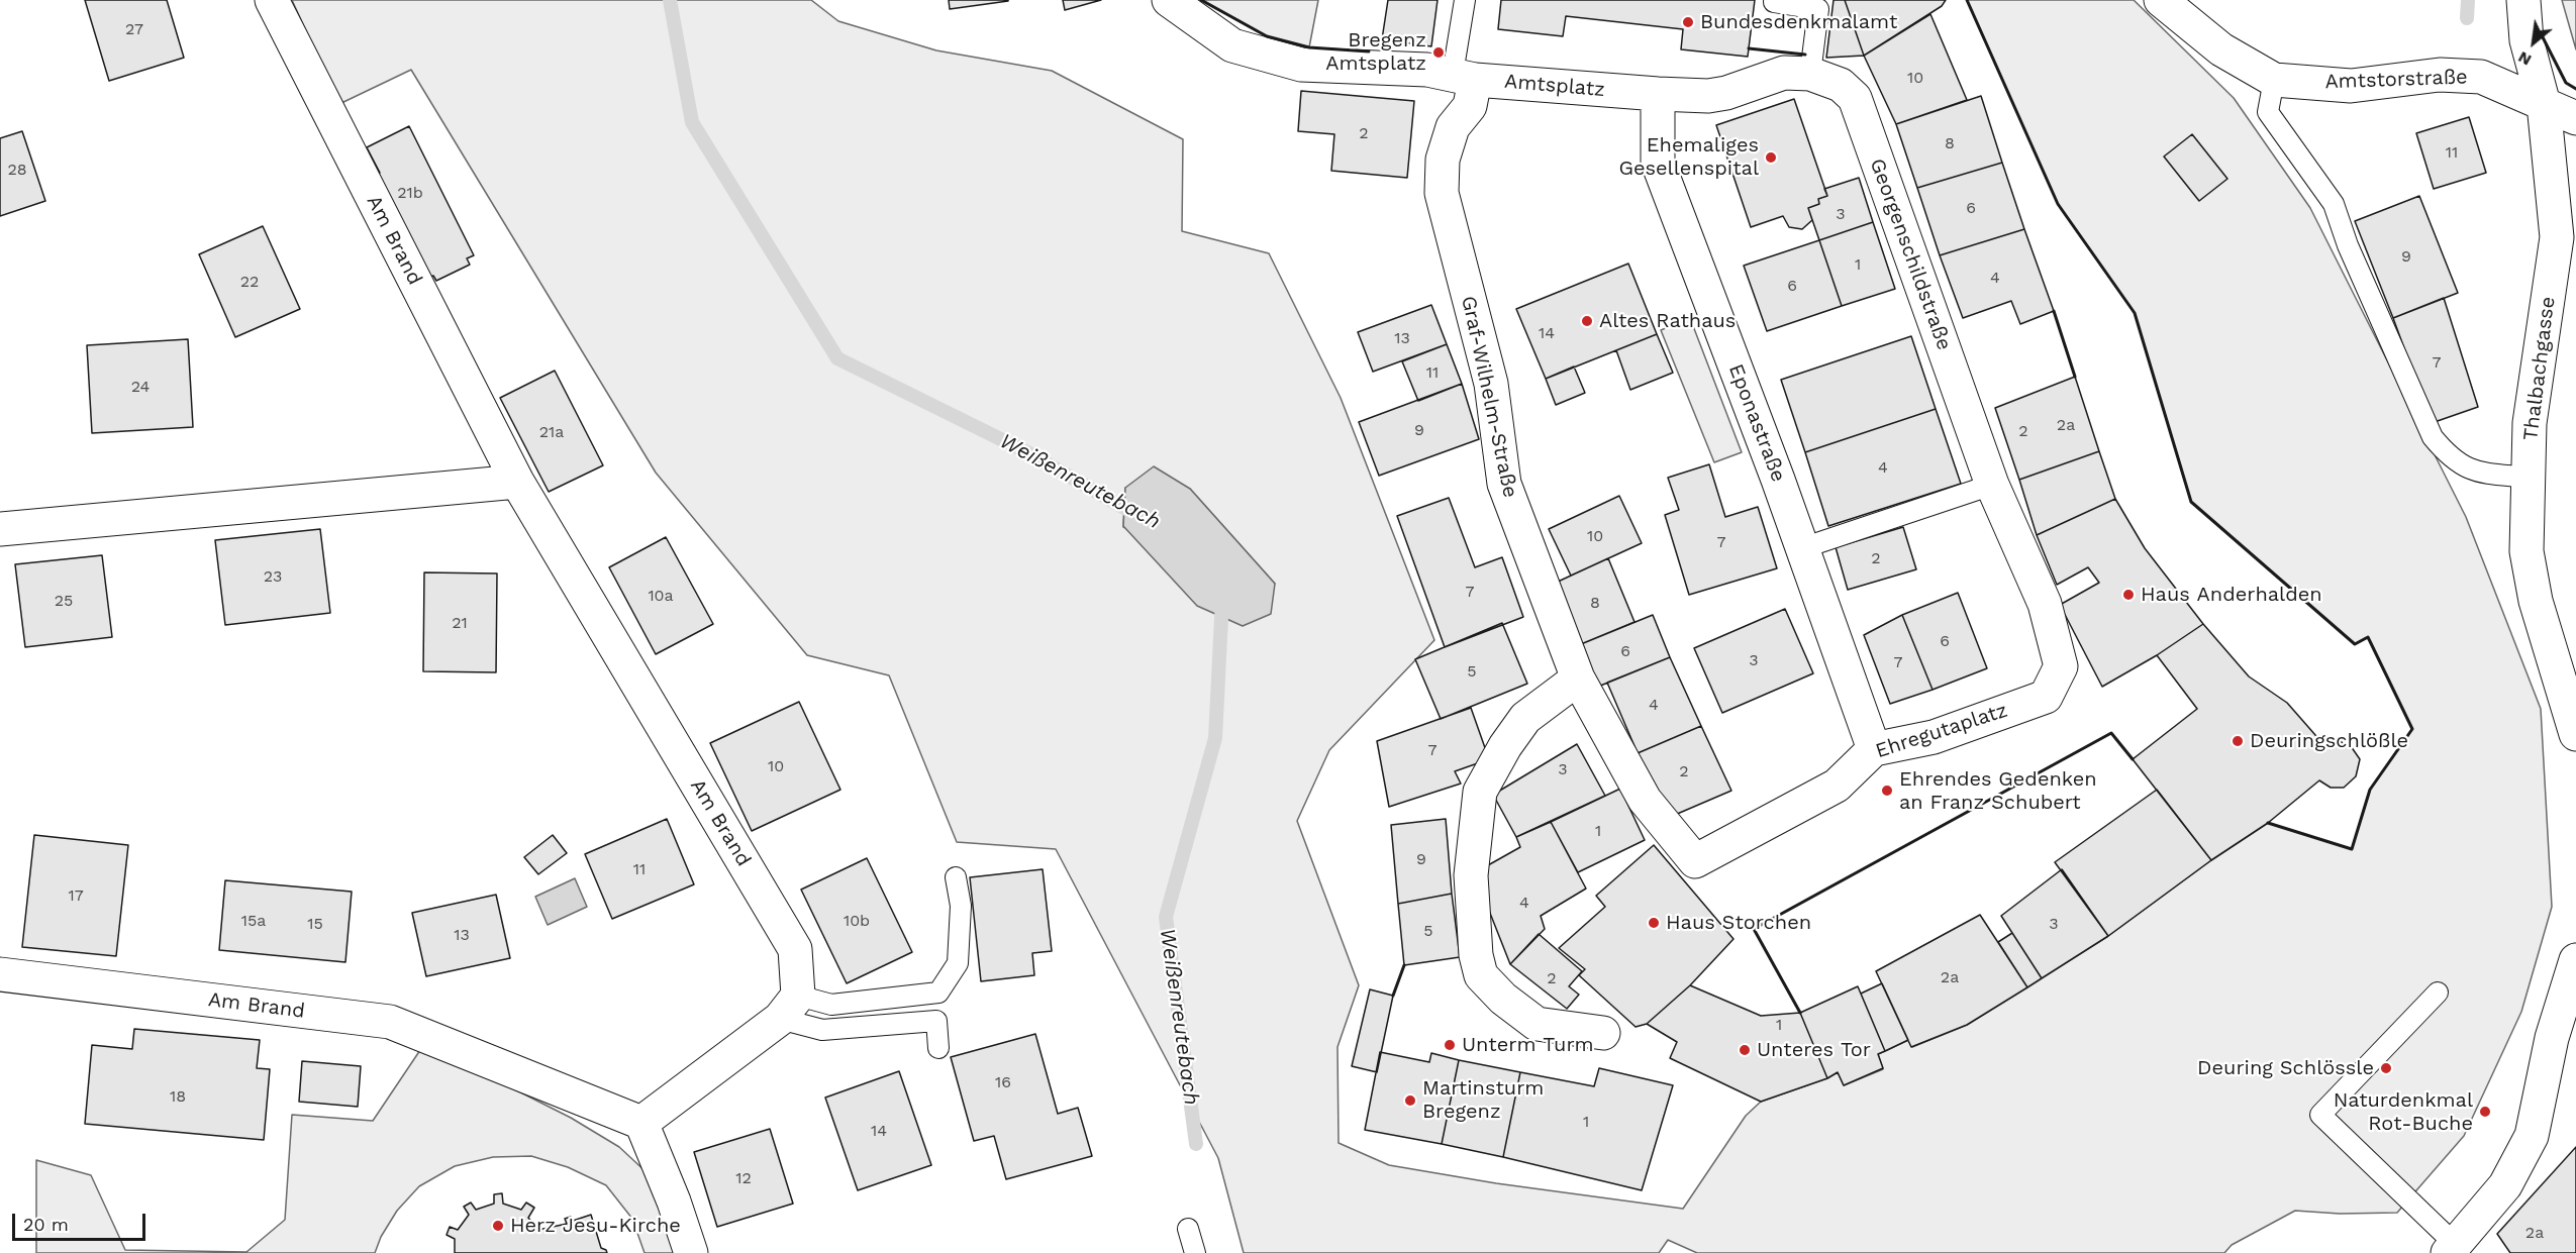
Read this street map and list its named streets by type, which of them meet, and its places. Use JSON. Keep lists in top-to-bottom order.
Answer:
{
  "streets": {
    "street": [
      "Amtstorstraße",
      "Amtsplatz",
      "Am Brand",
      "Georgenschildstraße",
      "Thalbachgasse",
      "Graf-Wilhelm-Straße",
      "Eponastraße",
      "Ehregutaplatz"
    ]
  },
  "crossings": [
    ["Amtstorstraße", "Thalbachgasse"],
    ["Amtsplatz", "Georgenschildstraße"],
    ["Amtsplatz", "Graf-Wilhelm-Straße"],
    ["Amtsplatz", "Eponastraße"],
    ["Georgenschildstraße", "Eponastraße"],
    ["Georgenschildstraße", "Ehregutaplatz"],
    ["Graf-Wilhelm-Straße", "Ehregutaplatz"],
    ["Eponastraße", "Ehregutaplatz"]
  ],
  "water": ["Weißenreutebach"],
  "places": [
    "Bundesdenkmalamt",
    "Bregenz Amtsplatz",
    "Ehemaliges Gesellenspital",
    "Altes Rathaus",
    "Haus Anderhalden",
    "Deuringschlößle",
    "Ehrendes Gedenken an Franz Schubert",
    "Haus Storchen",
    "Unterm Turm",
    "Unteres Tor",
    "Deuring Schlössle",
    "Martinsturm Bregenz",
    "Naturdenkmal Rot-Buche",
    "Herz Jesu-Kirche"
  ],
  "house_numbers": [
    "27",
    "10",
    "2",
    "8",
    "11",
    "28",
    "21b",
    "6",
    "3",
    "9",
    "1",
    "4",
    "22",
    "6",
    "14",
    "13",
    "7",
    "11",
    "24",
    "2a",
    "9",
    "2",
    "21a",
    "4",
    "10",
    "7",
    "2",
    "23",
    "7",
    "10a",
    "25",
    "8",
    "21",
    "6",
    "6",
    "3",
    "7",
    "5",
    "4",
    "7",
    "10",
    "3",
    "2",
    "1",
    "9",
    "11",
    "17",
    "4",
    "15a",
    "10b",
    "15",
    "3",
    "5",
    "13",
    "2a",
    "2",
    "1",
    "16",
    "18",
    "1",
    "14",
    "12",
    "2a"
  ],
  "scale_bar": "20 m",
  "north": "bottom left"
}
